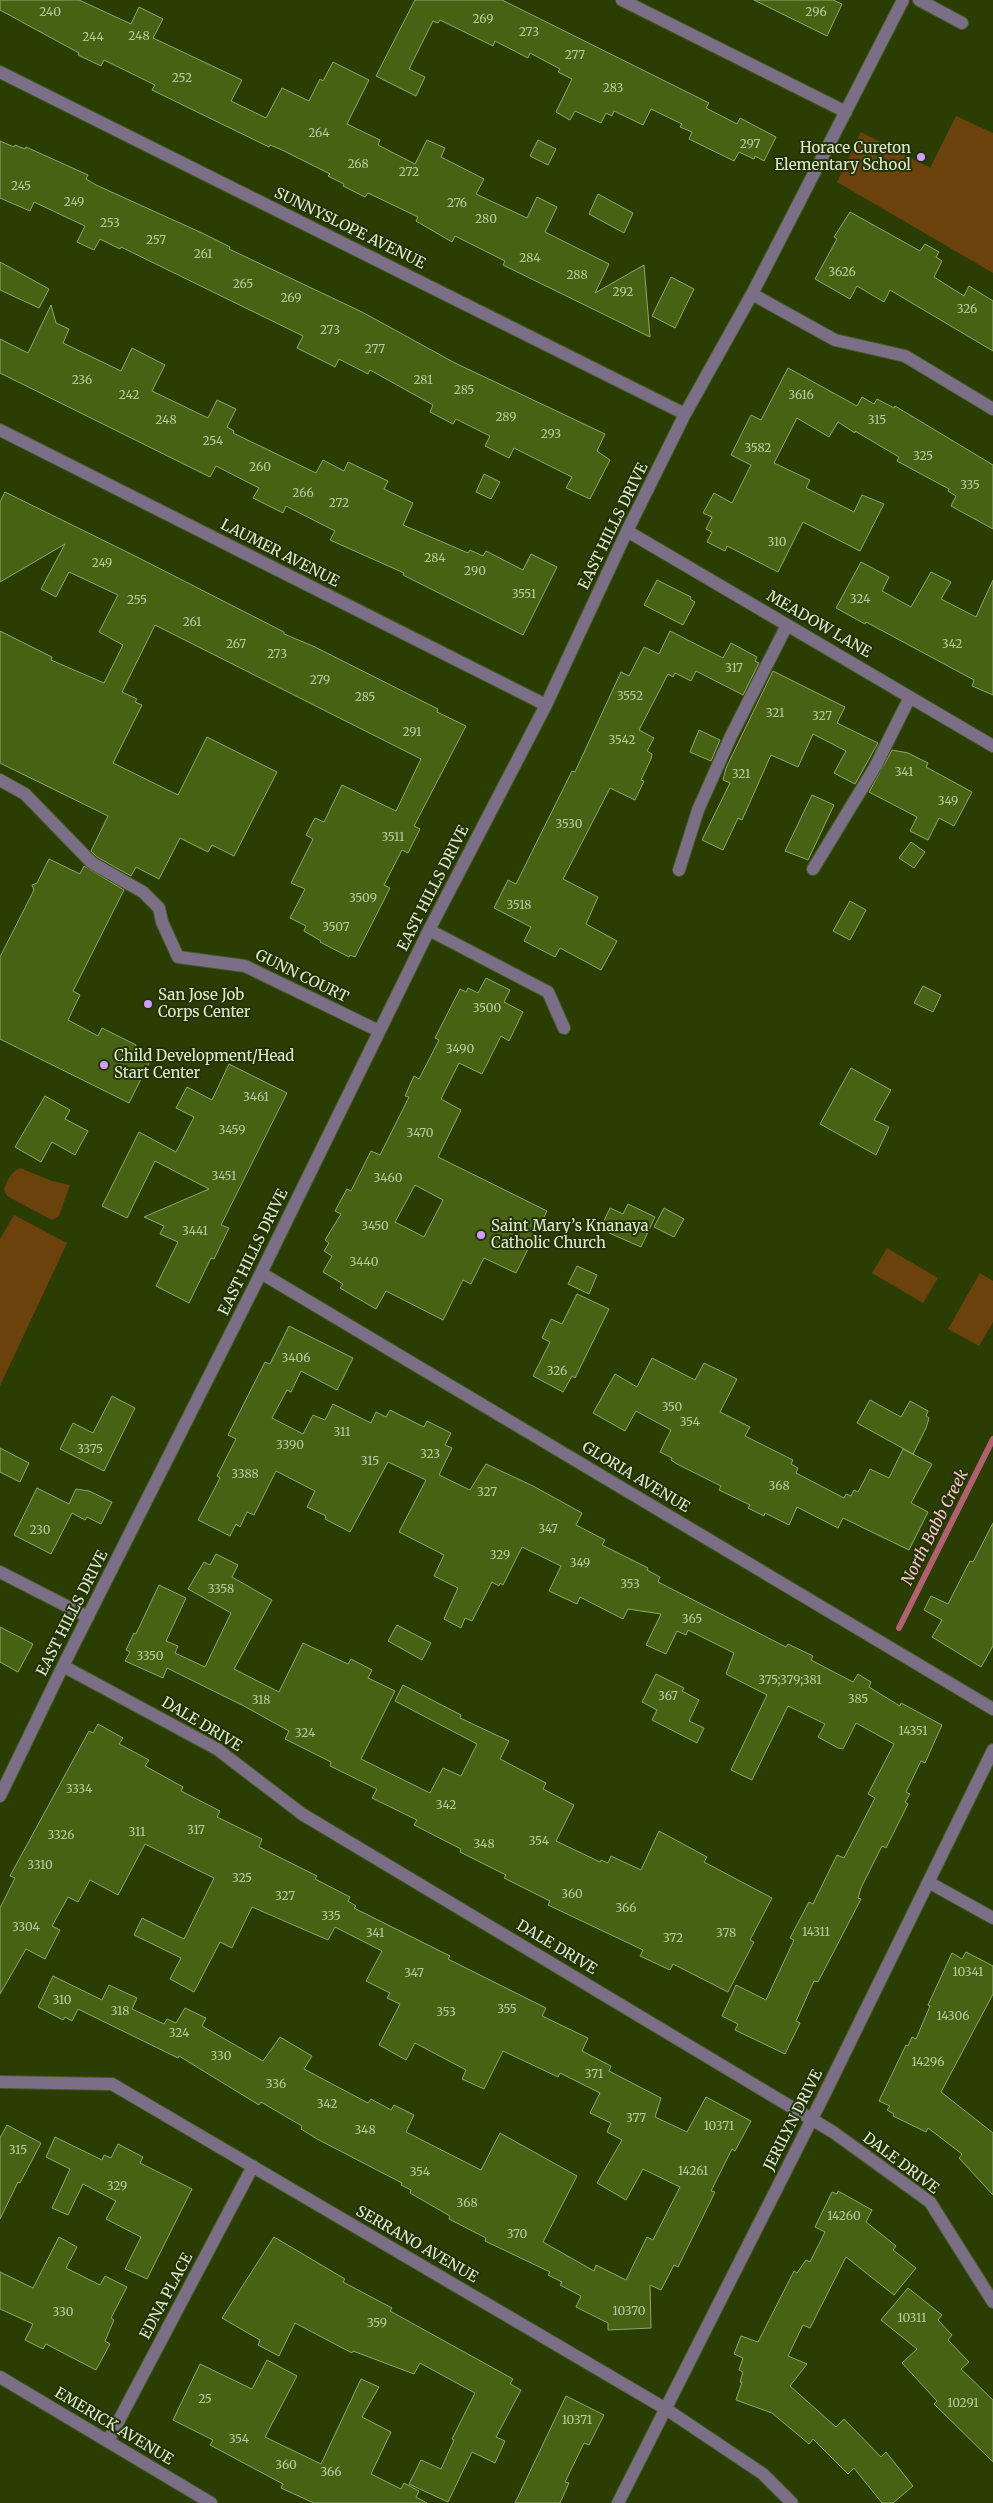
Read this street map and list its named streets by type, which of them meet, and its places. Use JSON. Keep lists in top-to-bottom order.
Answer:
{
  "streets": {
    "street": [
      "SUNNYSLOPE AVENUE",
      "EAST HILLS DRIVE",
      "LAUMER AVENUE",
      "MEADOW LANE",
      "GUNN COURT",
      "GLORIA AVENUE",
      "DALE DRIVE",
      "JERILYN DRIVE",
      "SERRANO AVENUE",
      "EDNA PLACE",
      "EMERICK AVENUE"
    ]
  },
  "crossings": [
    ["SUNNYSLOPE AVENUE", "EAST HILLS DRIVE"],
    ["EAST HILLS DRIVE", "LAUMER AVENUE"],
    ["EAST HILLS DRIVE", "MEADOW LANE"],
    ["EAST HILLS DRIVE", "GUNN COURT"],
    ["EAST HILLS DRIVE", "GLORIA AVENUE"],
    ["EAST HILLS DRIVE", "DALE DRIVE"],
    ["DALE DRIVE", "JERILYN DRIVE"],
    ["JERILYN DRIVE", "SERRANO AVENUE"],
    ["SERRANO AVENUE", "EDNA PLACE"],
    ["EDNA PLACE", "EMERICK AVENUE"]
  ],
  "water": ["North Babb Creek"],
  "places": [
    "Horace Cureton Elementary School",
    "San Jose Job Corps Center",
    "Child Development/Head Start Center",
    "Saint Mary’s Knanaya Catholic Church"
  ],
  "house_numbers": [
    "240",
    "296",
    "269",
    "273",
    "248",
    "244",
    "277",
    "252",
    "283",
    "264",
    "297",
    "268",
    "272",
    "245",
    "249",
    "276",
    "280",
    "253",
    "257",
    "261",
    "284",
    "3626",
    "288",
    "265",
    "292",
    "269",
    "326",
    "273",
    "277",
    "236",
    "281",
    "285",
    "242",
    "3616",
    "289",
    "248",
    "315",
    "293",
    "254",
    "3582",
    "325",
    "260",
    "335",
    "266",
    "272",
    "310",
    "284",
    "249",
    "290",
    "3551",
    "324",
    "255",
    "261",
    "267",
    "342",
    "273",
    "317",
    "279",
    "3552",
    "285",
    "321",
    "327",
    "291",
    "3542",
    "341",
    "321",
    "349",
    "3530",
    "3511",
    "3509",
    "3518",
    "3507",
    "3500",
    "3490",
    "3461",
    "3459",
    "3470",
    "3451",
    "3460",
    "3450",
    "3441",
    "3440",
    "3406",
    "326",
    "350",
    "354",
    "311",
    "3390",
    "3375",
    "323",
    "315",
    "3388",
    "368",
    "327",
    "347",
    "230",
    "329",
    "349",
    "353",
    "3358",
    "365",
    "3350",
    "375;379;381",
    "367",
    "385",
    "318",
    "14351",
    "324",
    "3334",
    "342",
    "317",
    "311",
    "3326",
    "354",
    "348",
    "3310",
    "325",
    "360",
    "327",
    "366",
    "335",
    "3304",
    "14311",
    "341",
    "378",
    "372",
    "10341",
    "347",
    "310",
    "355",
    "318",
    "353",
    "14306",
    "324",
    "330",
    "14296",
    "371",
    "336",
    "342",
    "377",
    "10371",
    "348",
    "315",
    "14261",
    "354",
    "329",
    "368",
    "14260",
    "370",
    "10370",
    "330",
    "10311",
    "359",
    "25",
    "10291",
    "10371",
    "354",
    "360",
    "366"
  ]
}
